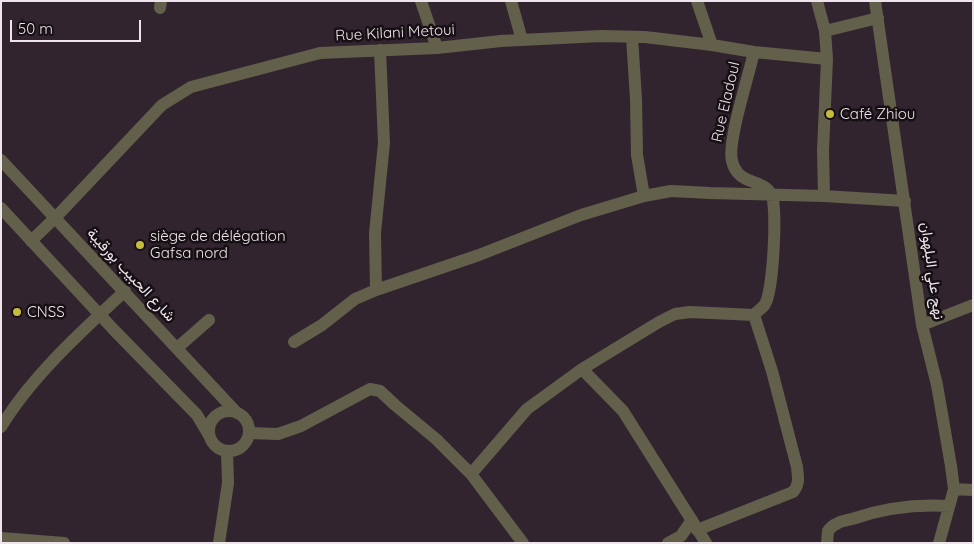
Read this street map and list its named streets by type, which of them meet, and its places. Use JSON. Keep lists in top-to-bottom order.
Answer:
{
  "streets": {
    "street": [
      "Rue Kilani Metoui",
      "Rue Eladoul",
      "نهج علي البلهوان",
      "شارع الحبيب بورقيبة"
    ]
  },
  "crossings": [
    ["Rue Kilani Metoui", "Rue Eladoul"],
    ["Rue Kilani Metoui", "شارع الحبيب بورقيبة"]
  ],
  "places": ["Café Zhiou", "siège de délégation Gafsa nord", "CNSS"],
  "scale_bar": "50 m"
}
